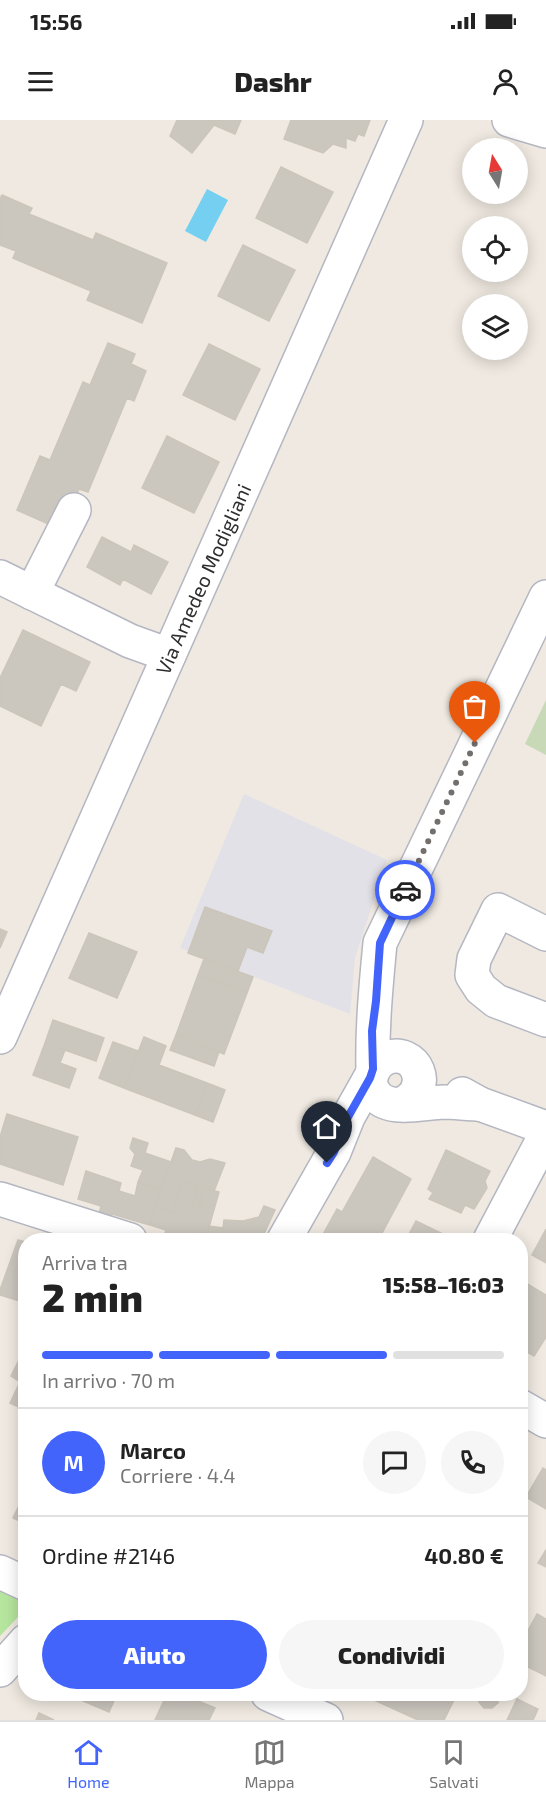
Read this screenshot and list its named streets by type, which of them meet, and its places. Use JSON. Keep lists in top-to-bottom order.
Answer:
{
  "streets": {
    "street": ["Via Amedeo Modigliani"]
  },
  "north": "top",
  "page": {
    "status": "15:56",
    "header": "Dashr",
    "heading": ["2 min", "Arriva tra", "15:58–16:03"],
    "panel": [
      "Marco",
      "Corriere · 4.4",
      "Ordine #2146",
      "40.80 €"
    ],
    "bar": "In arrivo · 70 m",
    "round": "M",
    "buttons": ["Aiuto", "Condividi"],
    "tabs": ["Home", "Mappa", "Salvati"]
  }
}
